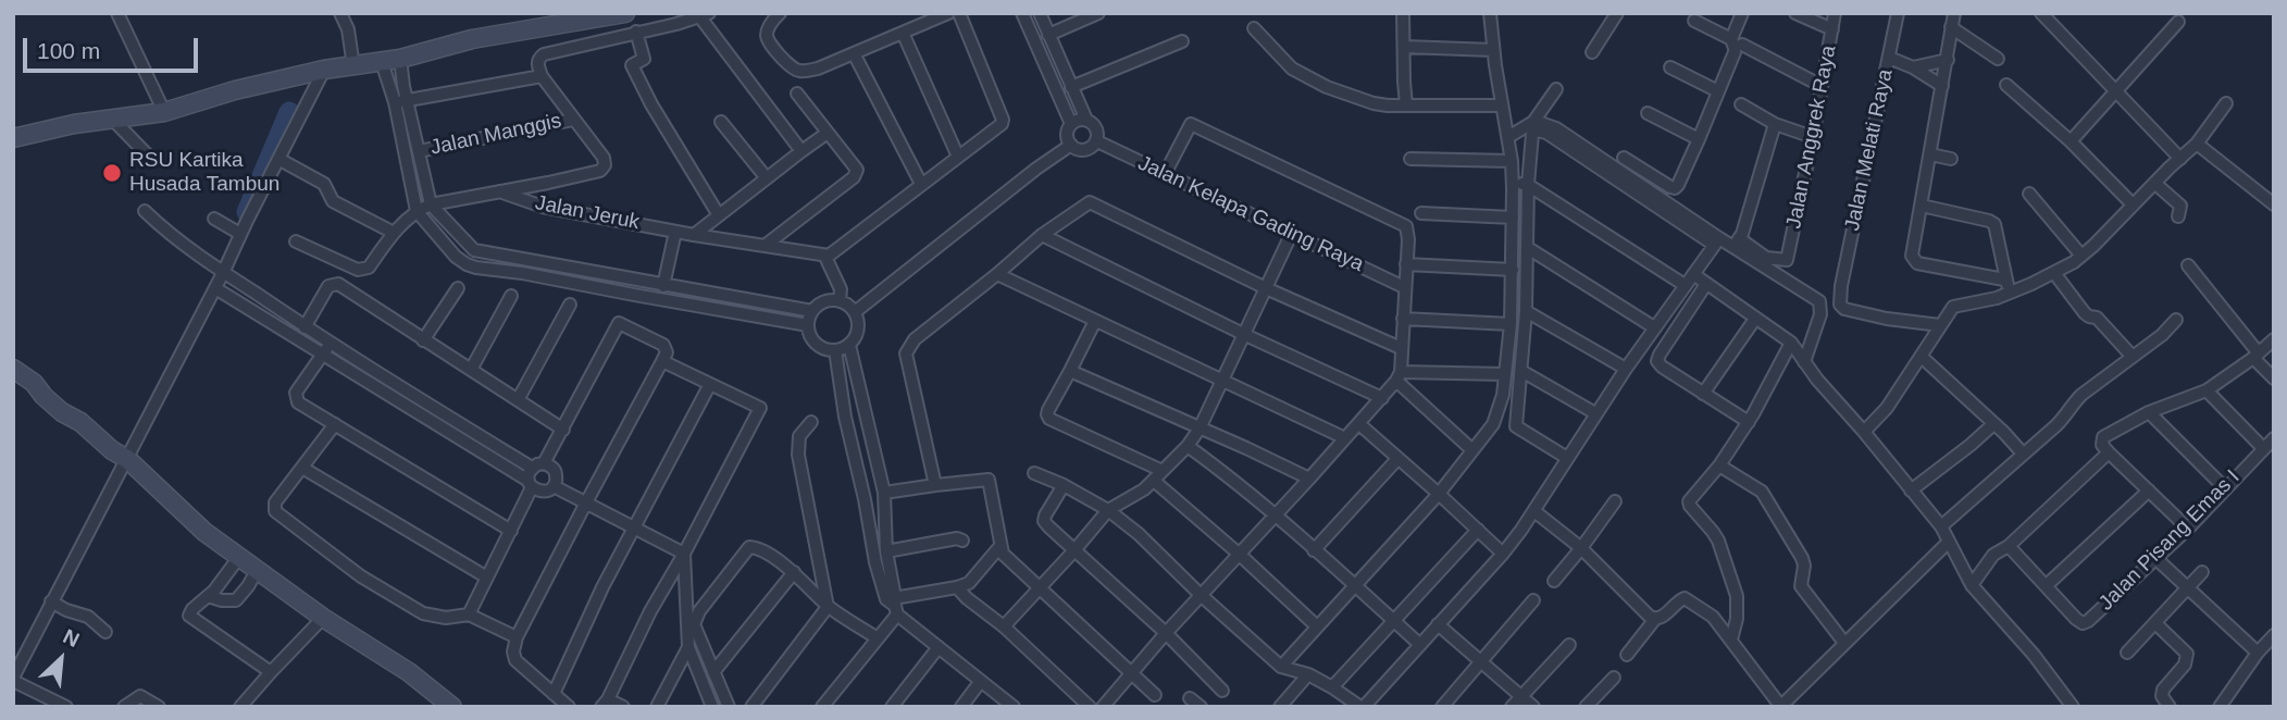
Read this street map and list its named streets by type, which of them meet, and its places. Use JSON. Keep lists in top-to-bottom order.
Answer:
{
  "streets": {
    "street": [
      "Jalan Manggis",
      "Jalan Anggrek Raya",
      "Jalan Melati Raya",
      "Jalan Jeruk",
      "Jalan Kelapa Gading Raya",
      "Jalan Pisang Emas I"
    ]
  },
  "places": ["RSU Kartika Husada Tambun"],
  "scale_bar": "100 m",
  "north": "top right"
}
